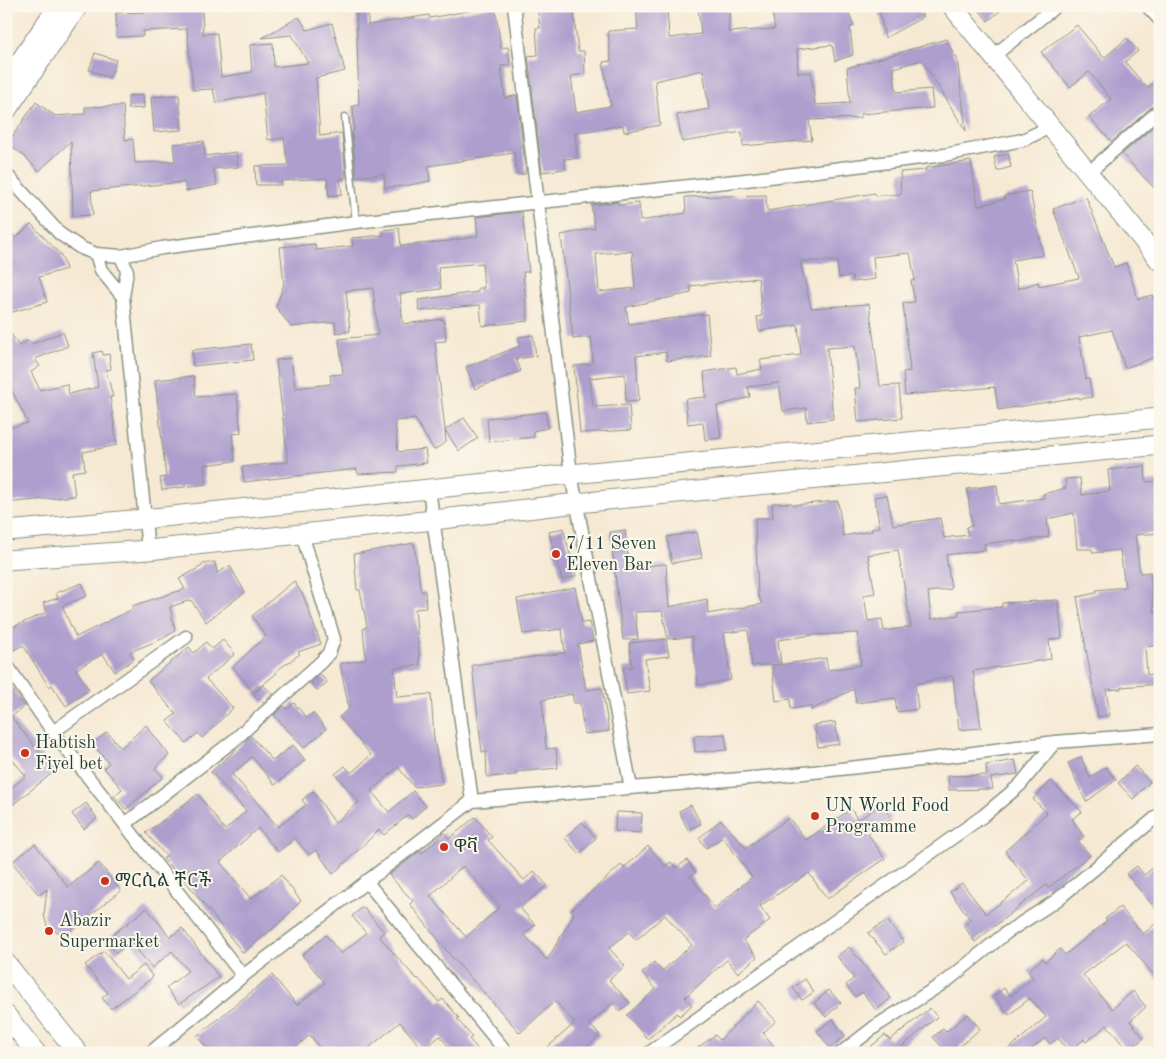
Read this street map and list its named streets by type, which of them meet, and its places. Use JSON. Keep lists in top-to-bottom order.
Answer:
{
  "places": [
    "7/11 Seven Eleven Bar",
    "Habtish Fiyel bet",
    "UN World Food Programme",
    "ዋቫ",
    "ማርሲል ቸርች",
    "Abazir Supermarket"
  ]
}
